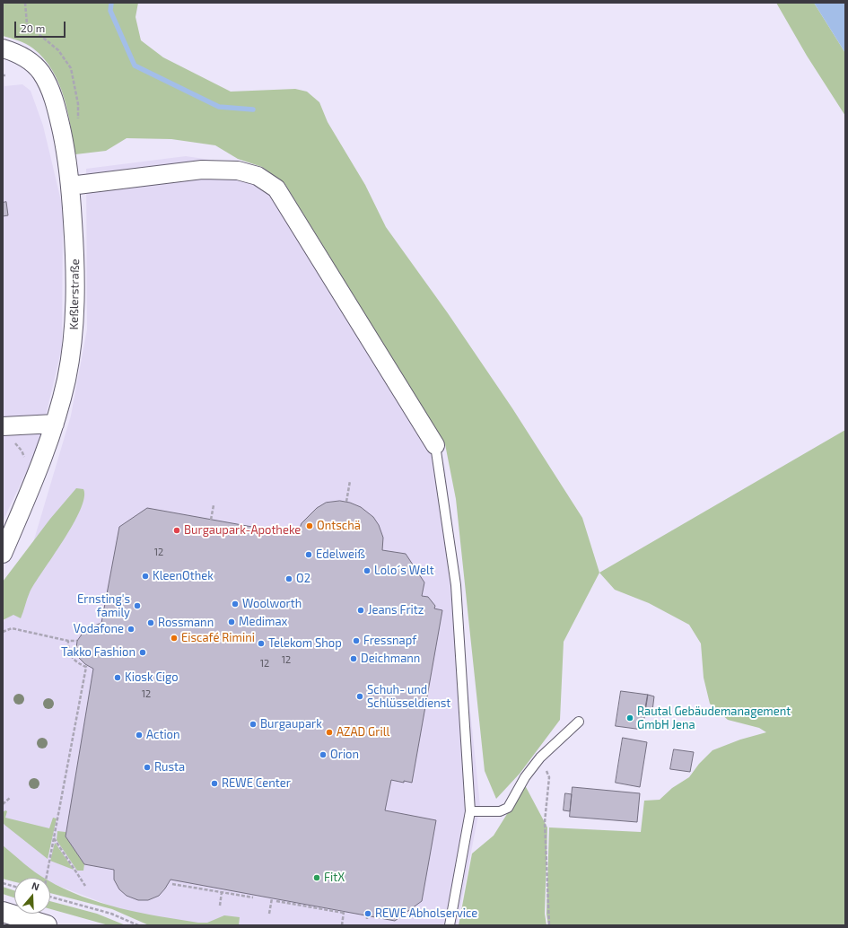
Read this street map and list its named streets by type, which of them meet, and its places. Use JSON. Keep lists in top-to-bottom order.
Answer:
{
  "streets": {
    "street": ["Keßlerstraße"]
  },
  "places": [
    "Ontschä",
    "Burgaupark-Apotheke",
    "Edelweiß",
    "Lolo´s Welt",
    "KleenOthek",
    "O2",
    "Woolworth",
    "Ernsting's family",
    "Jeans Fritz",
    "Medimax",
    "Rossmann",
    "Vodafone",
    "Eiscafé Rimini",
    "Fressnapf",
    "Telekom Shop",
    "Takko Fashion",
    "Deichmann",
    "Kiosk Cigo",
    "Schuh- und Schlüsseldienst",
    "Rautal Gebäudemanagement GmbH Jena",
    "Burgaupark",
    "AZAD Grill",
    "Action",
    "Orion",
    "Rusta",
    "REWE Center",
    "FitX",
    "REWE Abholservice"
  ],
  "house_numbers": [
    "12",
    "12",
    "12",
    "12"
  ],
  "scale_bar": "20 m",
  "north": "top"
}
